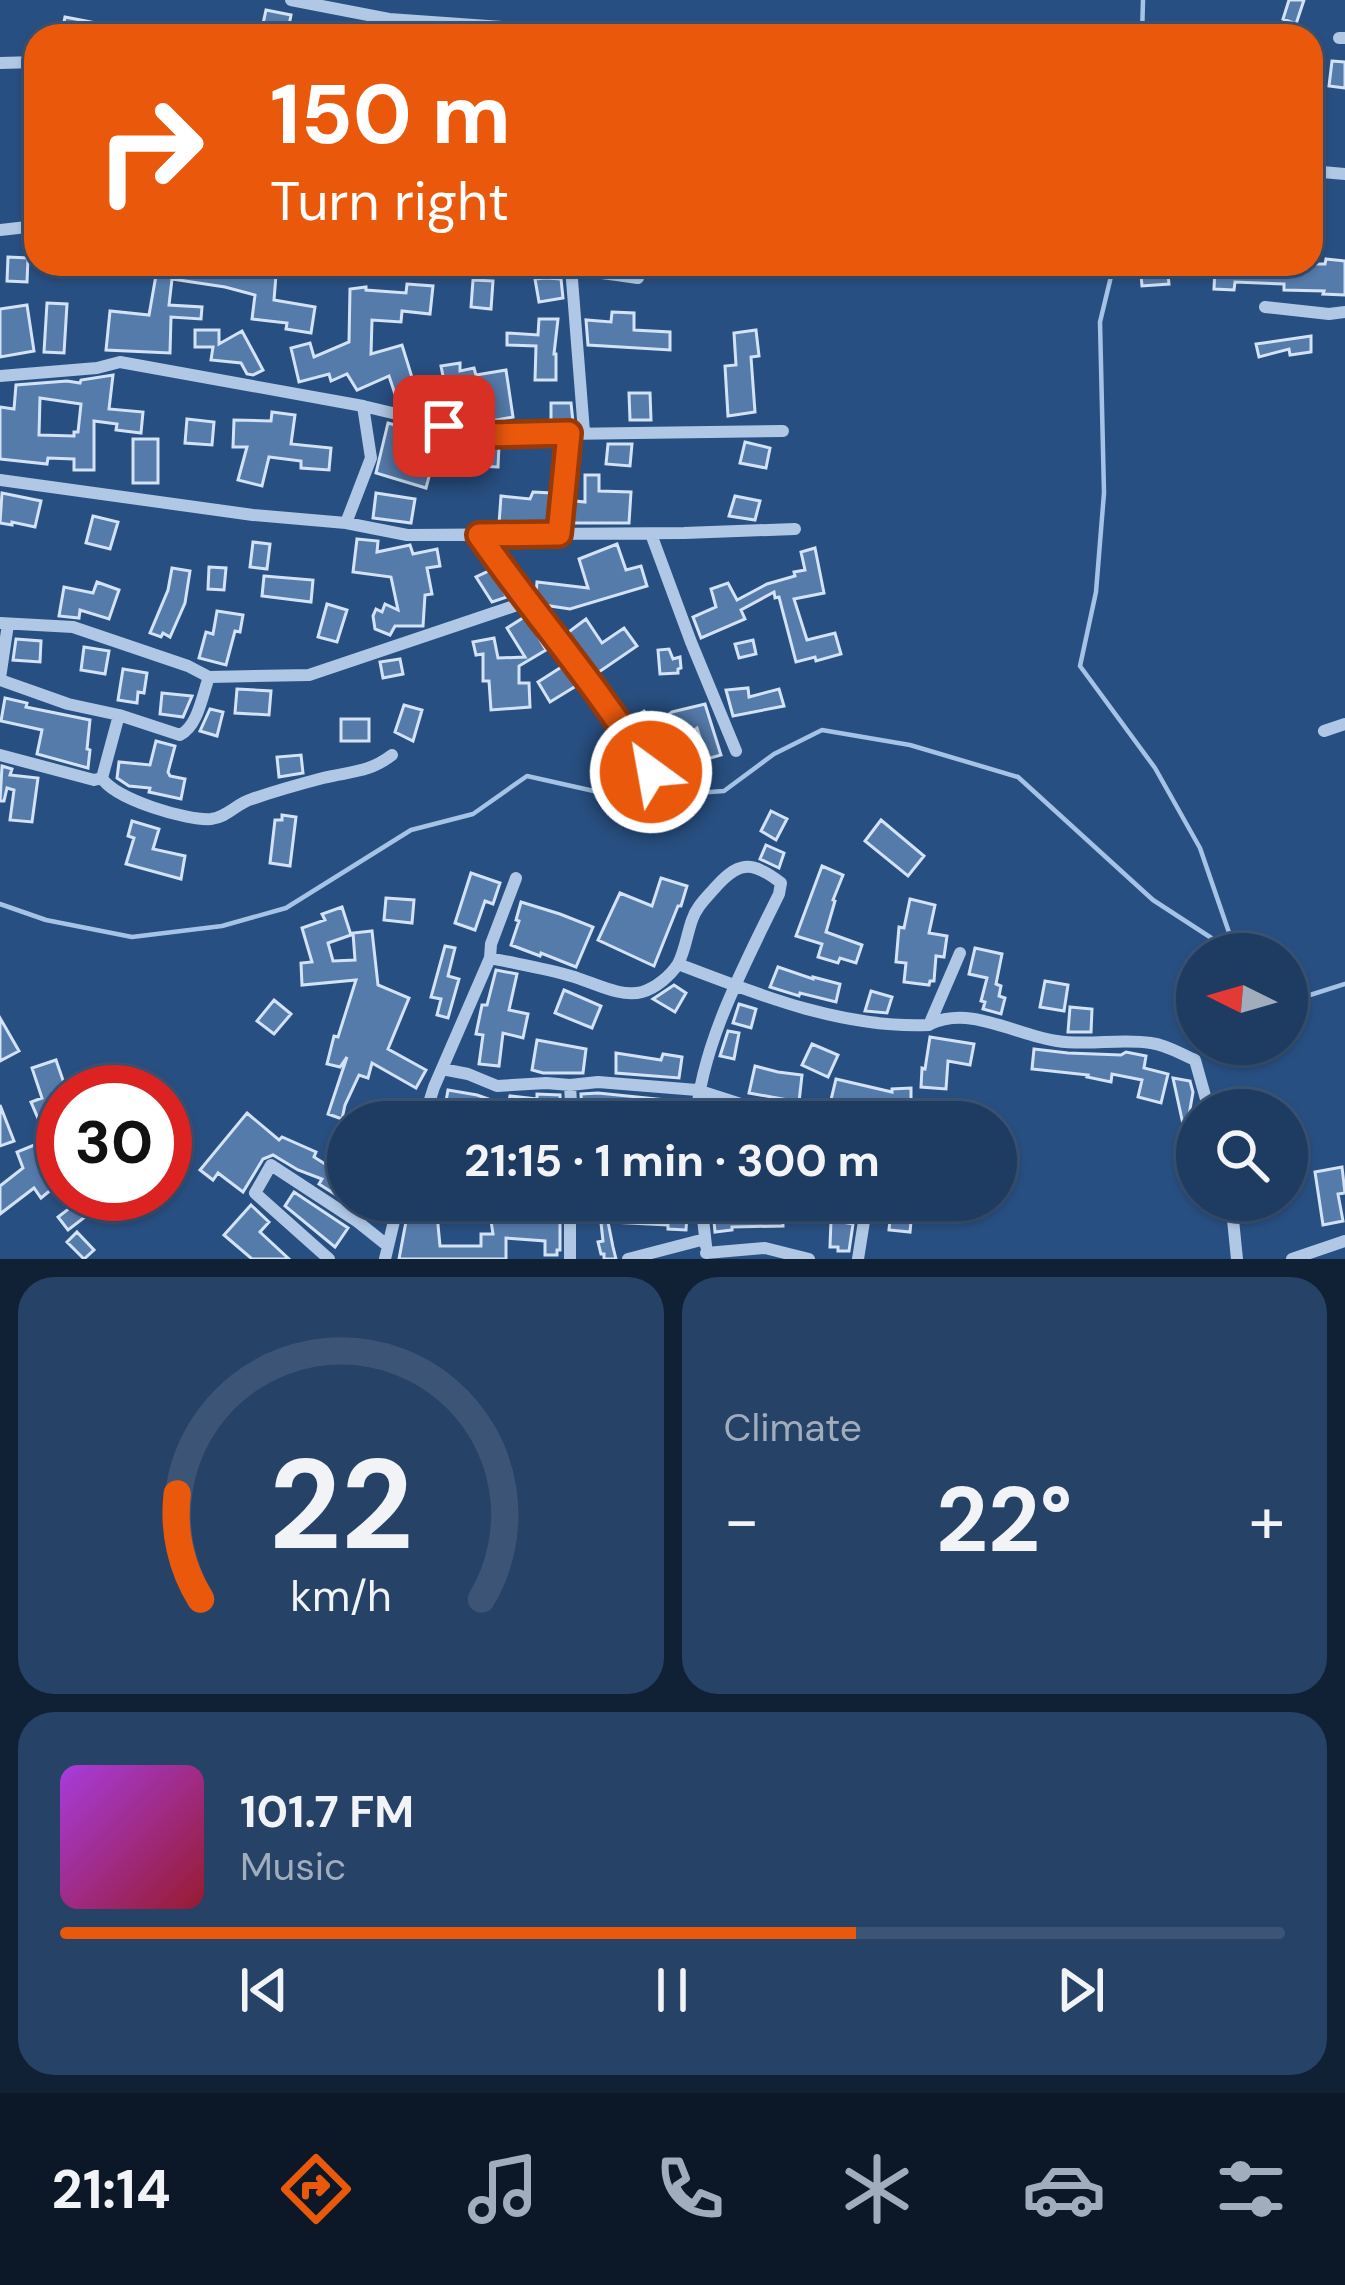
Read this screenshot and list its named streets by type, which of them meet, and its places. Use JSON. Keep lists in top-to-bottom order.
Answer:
{
  "north": "left",
  "page": {
    "turn": ["150 m", "Turn right"],
    "limit": "30",
    "trip": "21:15 · 1 min · 300 m",
    "tile": "Climate",
    "heat": ["−", "22°", "+"],
    "song": ["101.7 FM", "Music"],
    "tabs": "21:14",
    "gauge": ["22", "km/h"]
  }
}
